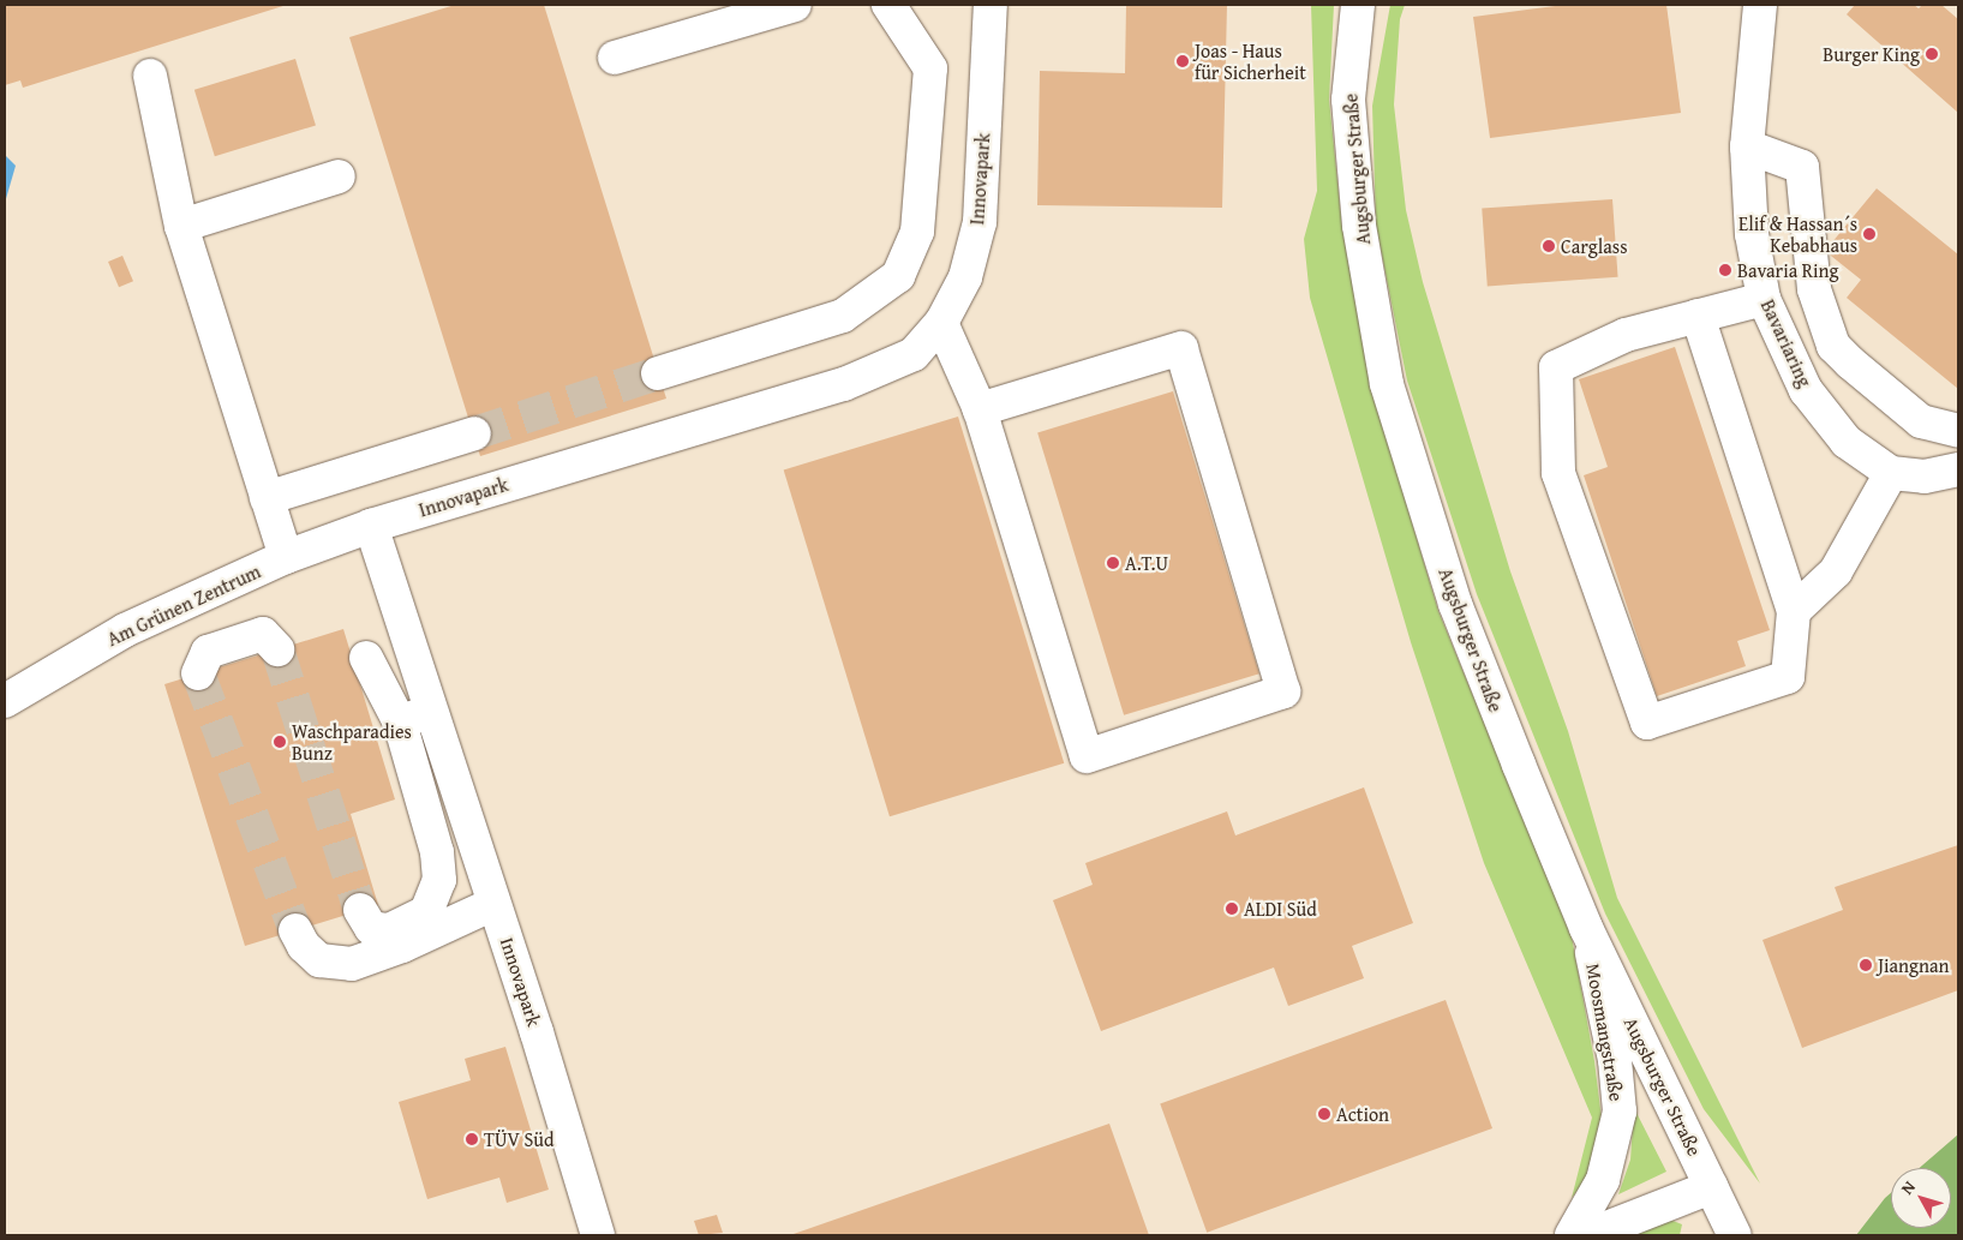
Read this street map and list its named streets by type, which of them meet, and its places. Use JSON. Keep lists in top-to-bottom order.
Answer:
{
  "streets": {
    "street": [
      "Augsburger Straße",
      "Innovapark",
      "Bavariaring",
      "Am Grünen Zentrum",
      "Moosmangstraße"
    ]
  },
  "crossings": [
    ["Augsburger Straße", "Moosmangstraße"],
    ["Innovapark", "Am Grünen Zentrum"]
  ],
  "places": [
    "Burger King",
    "Joas - Haus für Sicherheit",
    "Elif & Hassan´s Kebabhaus",
    "Carglass",
    "Bavaria Ring",
    "A.T.U",
    "Waschparadies Bunz",
    "ALDI Süd",
    "Jiangnan",
    "Action",
    "TÜV Süd"
  ],
  "north": "top left"
}
